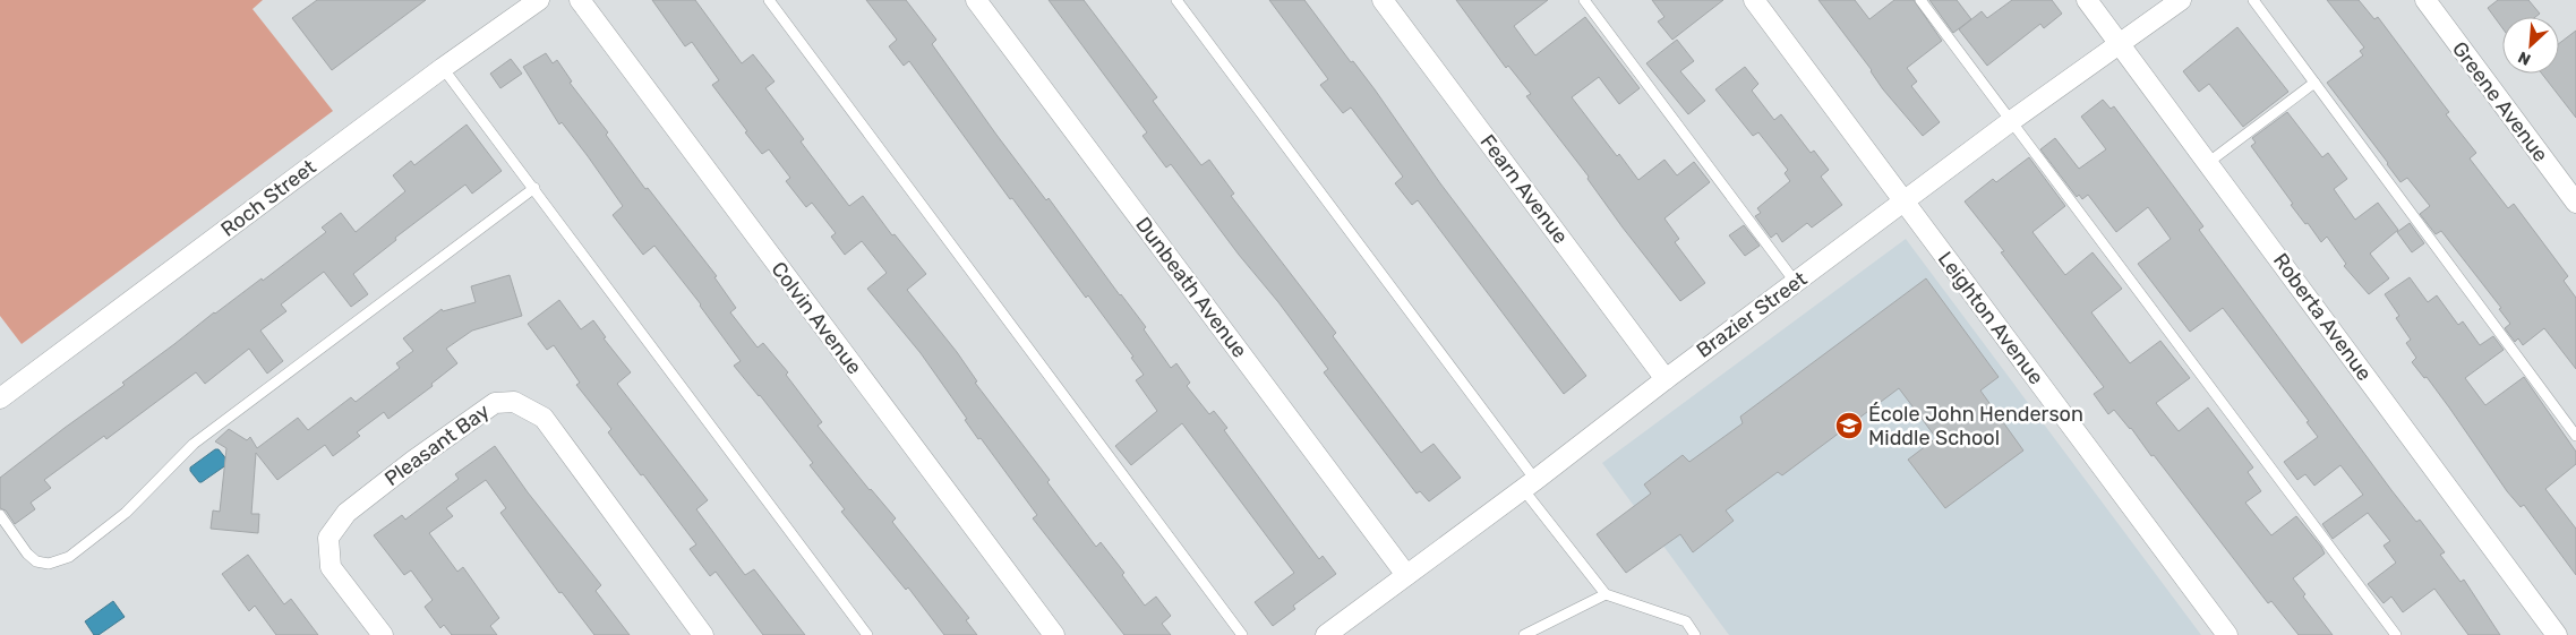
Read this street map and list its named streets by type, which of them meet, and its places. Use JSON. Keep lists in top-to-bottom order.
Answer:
{
  "streets": {
    "street": [
      "Greene Avenue",
      "Fearn Avenue",
      "Roch Street",
      "Dunbeath Avenue",
      "Brazier Street",
      "Roberta Avenue",
      "Colvin Avenue",
      "Leighton Avenue",
      "Pleasant Bay"
    ]
  },
  "crossings": [
    ["Fearn Avenue", "Brazier Street"],
    ["Dunbeath Avenue", "Brazier Street"],
    ["Brazier Street", "Roberta Avenue"],
    ["Brazier Street", "Leighton Avenue"]
  ],
  "places": {
    "school or university": ["École John Henderson Middle School"]
  },
  "north": "bottom left"
}
